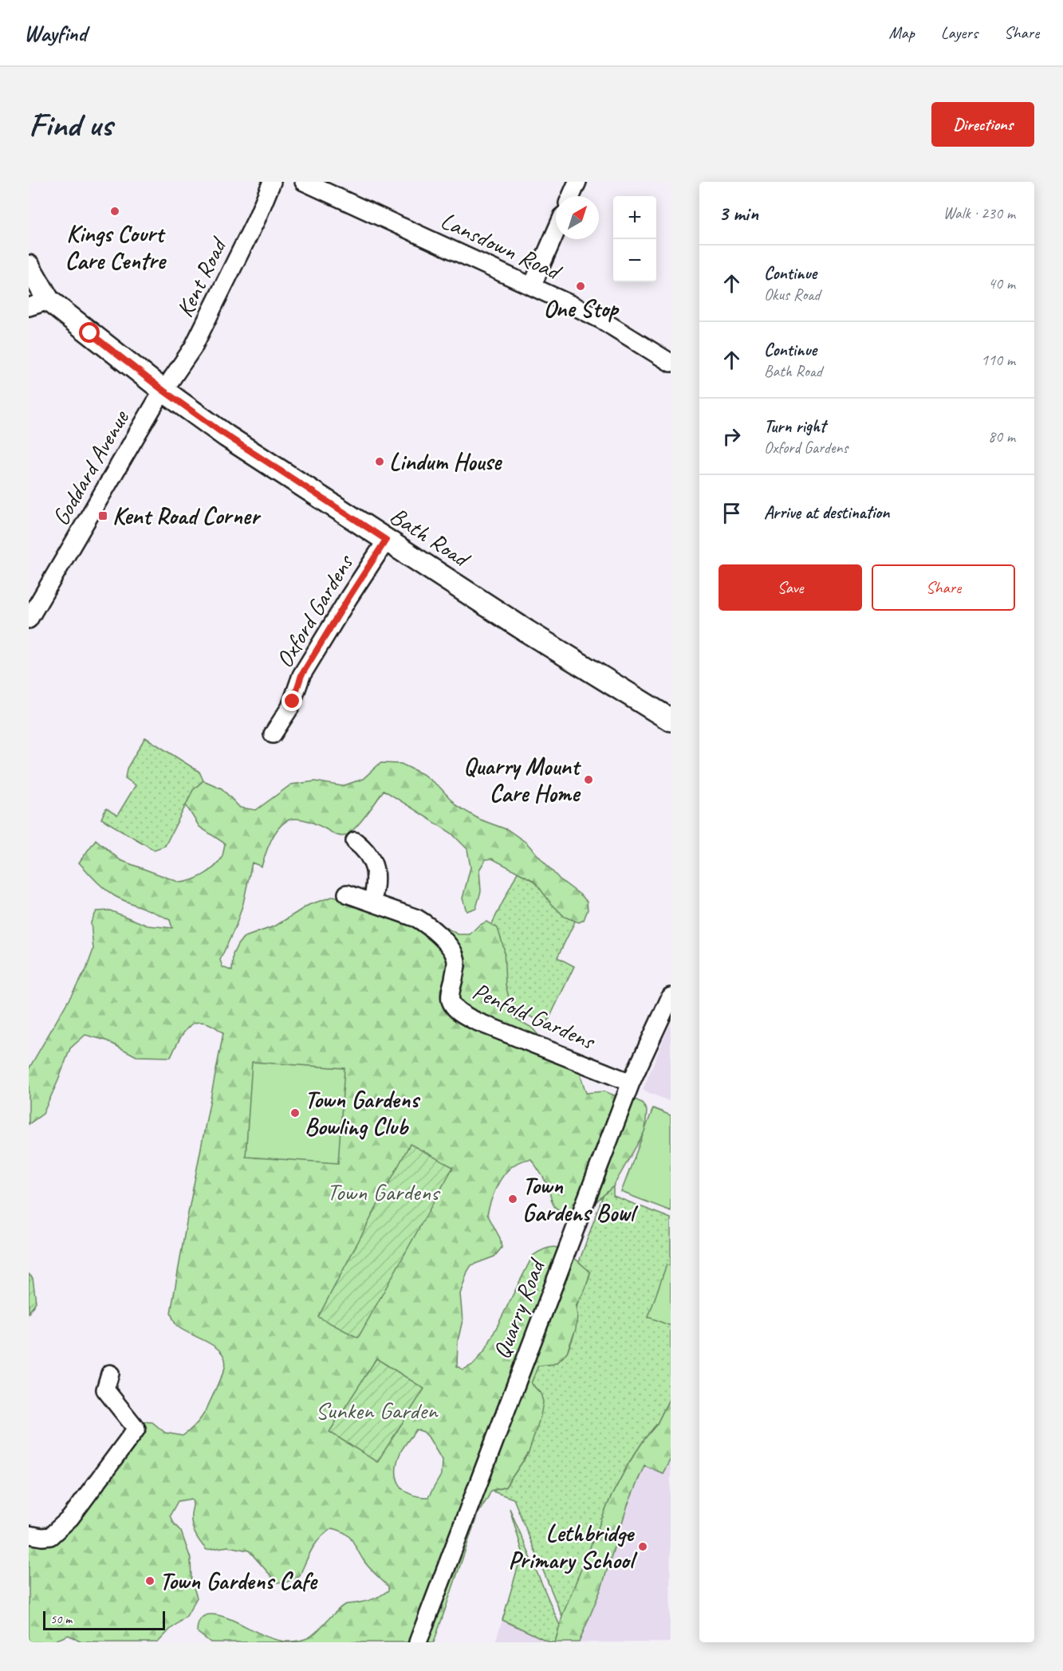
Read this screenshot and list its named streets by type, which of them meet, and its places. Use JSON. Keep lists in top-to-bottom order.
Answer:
{
  "streets": {
    "main road": ["Bath Road"],
    "street": [
      "Lansdown Road",
      "Kent Road",
      "Goddard Avenue",
      "Oxford Gardens",
      "Penfold Gardens",
      "Quarry Road"
    ]
  },
  "crossings": [
    ["Kent Road", "Goddard Avenue"],
    ["Kent Road", "Bath Road"],
    ["Goddard Avenue", "Bath Road"],
    ["Bath Road", "Oxford Gardens"],
    ["Penfold Gardens", "Quarry Road"]
  ],
  "parks": ["Town Gardens", "Sunken Garden"],
  "places": {
    "other": [
      "Kings Court Care Centre",
      "One Stop",
      "Lindum House",
      "Quarry Mount Care Home",
      "Town Gardens Bowling Club",
      "Town Gardens Bowl",
      "Lethbridge Primary School",
      "Town Gardens Cafe"
    ],
    "transit": ["Kent Road Corner"]
  },
  "scale_bar": "50 m",
  "north": "top right",
  "page": {
    "header": "Wayfind",
    "nav": ["Map", "Layers", "Share"],
    "buttons": [
      "Directions",
      ["Save", "Share"]
    ],
    "title": "Find us",
    "heading": ["3 min", "Walk · 230 m"],
    "map_buttons": ["+", "−"],
    "list": [
      ["Continue", "Okus Road", "40 m"],
      ["Continue", "Bath Road", "110 m"],
      ["Turn right", "Oxford Gardens", "80 m"],
      "Arrive at destination"
    ],
    "scale": "50 m"
  }
}
